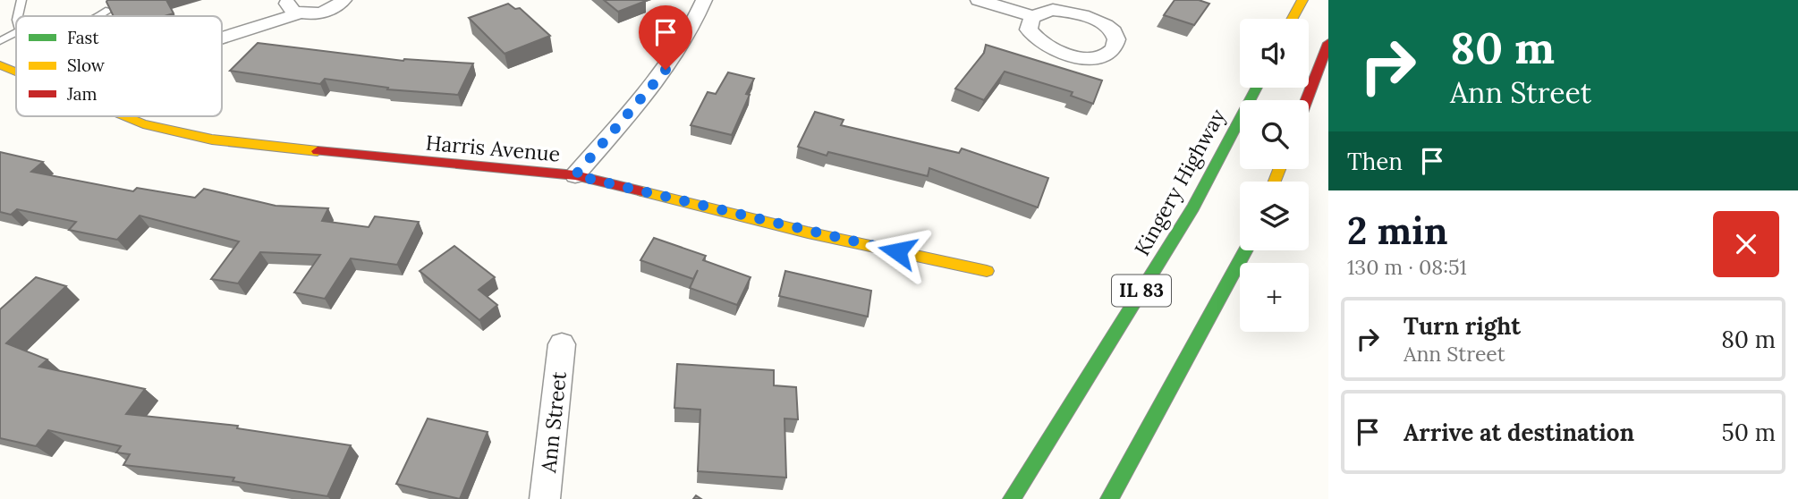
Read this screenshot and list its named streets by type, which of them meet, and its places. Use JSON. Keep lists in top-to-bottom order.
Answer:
{
  "streets": {
    "main road": ["Harris Avenue", "Kingery Highway", "IL 83"],
    "street": ["Ann Street"]
  },
  "legend": ["Fast", "Slow", "Jam"],
  "page": {
    "turn": ["80 m", "Ann Street"],
    "map_buttons": "+",
    "then": "Then",
    "heading": ["2 min", "130 m · 08:51"],
    "list": [
      {
        "name": "Turn right",
        "note": "Ann Street",
        "value": "80 m"
      },
      {
        "name": "Arrive at destination",
        "value": "50 m"
      }
    ]
  }
}
